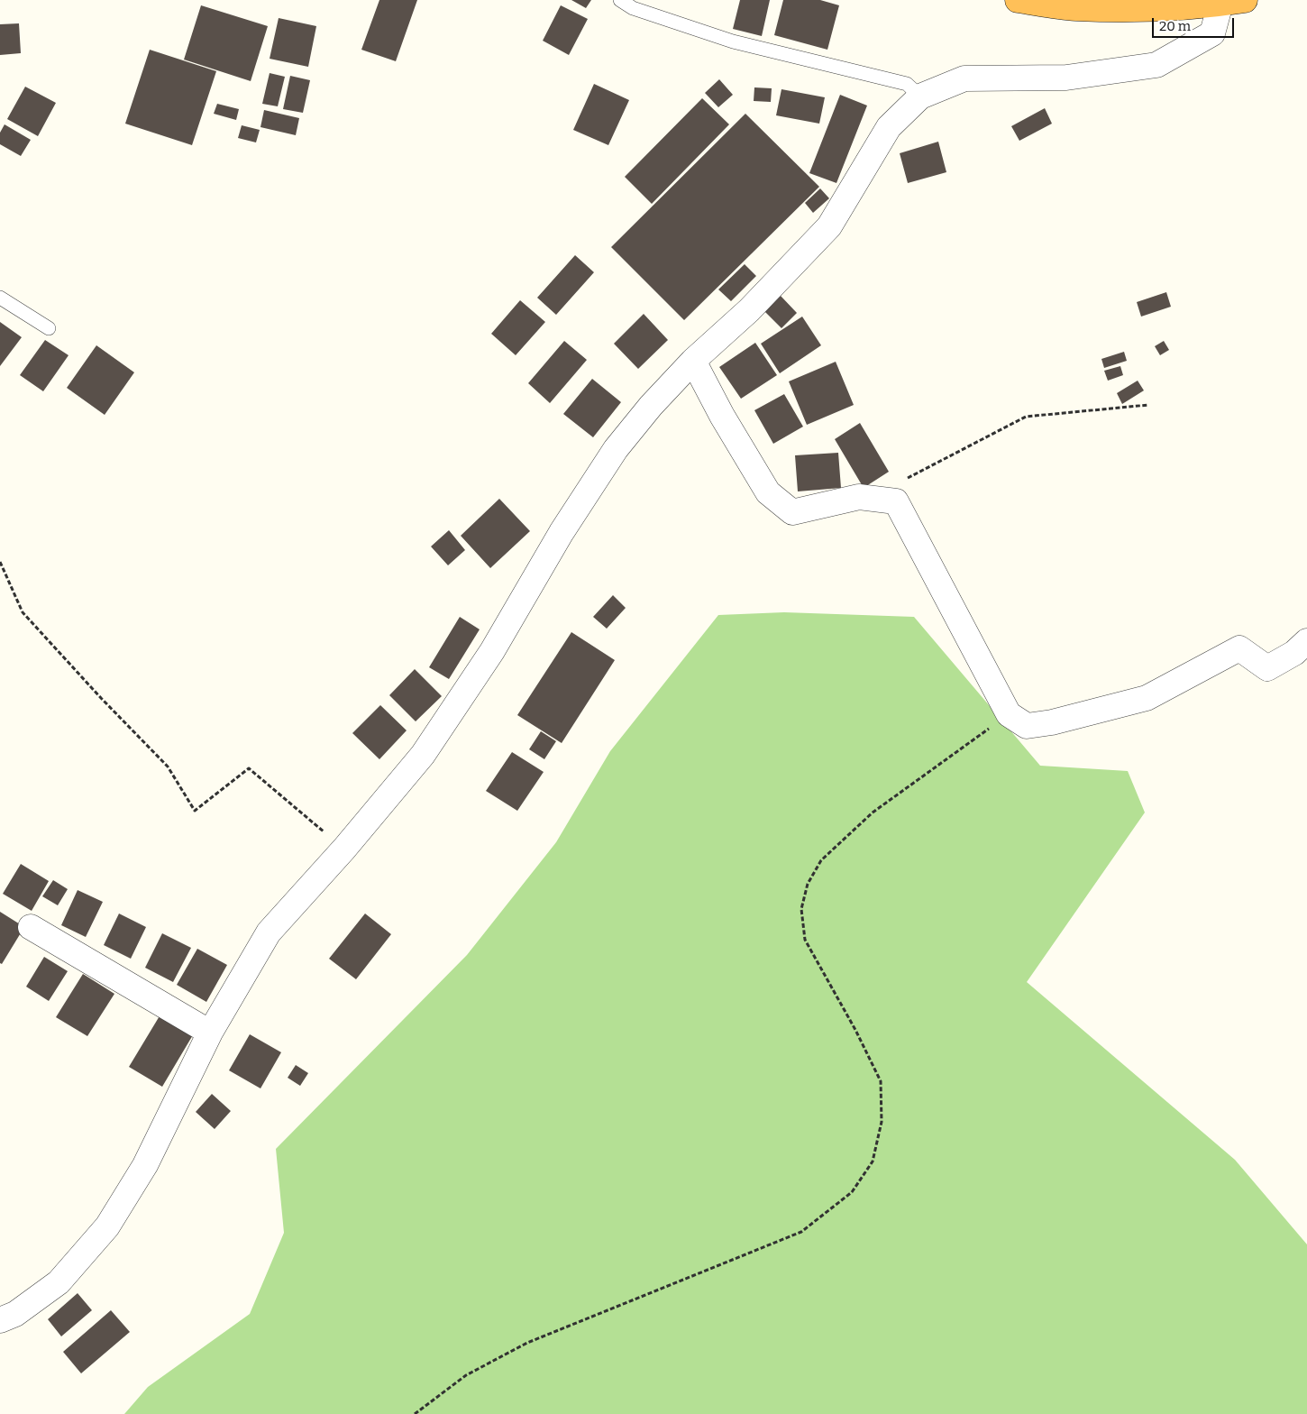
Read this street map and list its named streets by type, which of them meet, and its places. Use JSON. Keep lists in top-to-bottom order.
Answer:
{
  "scale_bar": "20 m"
}
